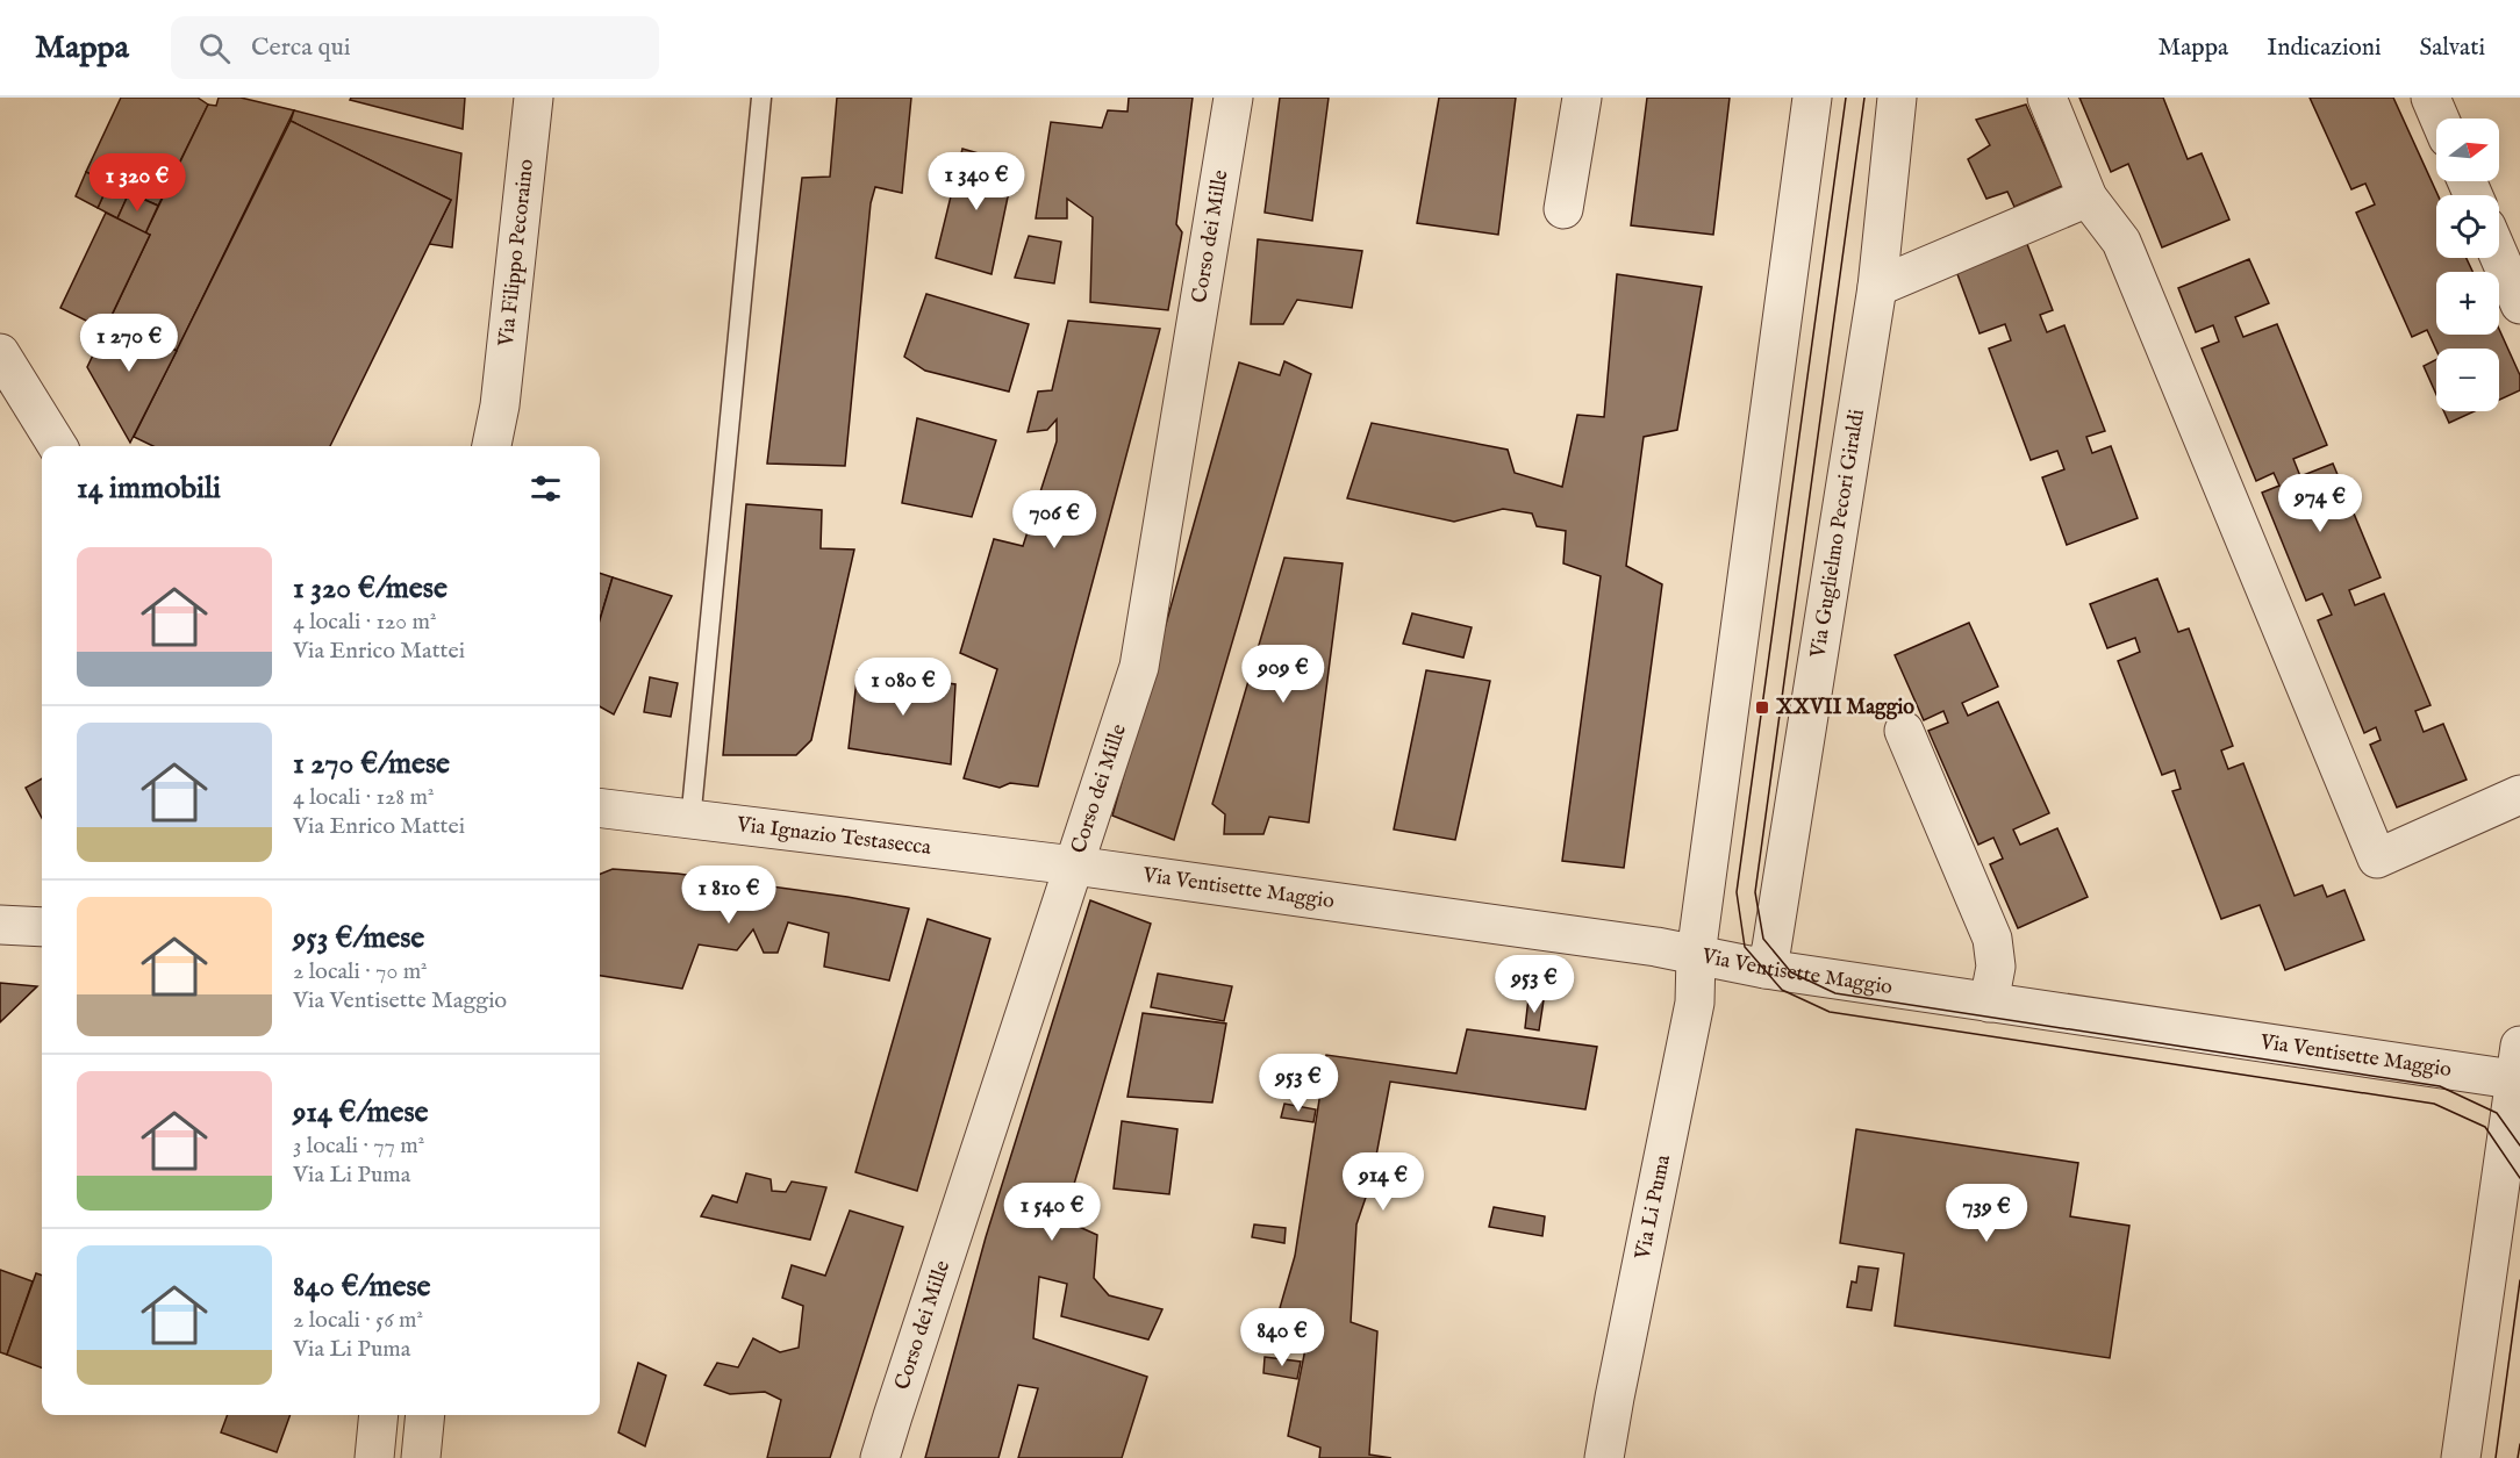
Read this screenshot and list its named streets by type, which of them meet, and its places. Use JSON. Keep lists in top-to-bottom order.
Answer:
{
  "streets": {
    "street": [
      "Corso dei Mille",
      "Via Filippo Pecoraino",
      "Via Guglielmo Pecori Giraldi",
      "Via Ignazio Testasecca",
      "Via Ventisette Maggio",
      "Via Li Puma"
    ]
  },
  "crossings": [
    ["Corso dei Mille", "Via Ignazio Testasecca"],
    ["Corso dei Mille", "Via Ventisette Maggio"],
    ["Via Guglielmo Pecori Giraldi", "Via Ventisette Maggio"],
    ["Via Ignazio Testasecca", "Via Ventisette Maggio"],
    ["Via Ventisette Maggio", "Via Li Puma"]
  ],
  "places": {
    "transit": ["XXVII Maggio"]
  },
  "north": "right",
  "page": {
    "header": "Mappa",
    "search": "Cerca qui",
    "nav": ["Mappa", "Indicazioni", "Salvati"],
    "map_buttons": ["+", "−"],
    "price": [
      "1 340 €",
      "1 320 €",
      "1 270 €",
      "974 €",
      "706 €",
      "909 €",
      "1 080 €",
      "1 810 €",
      "953 €",
      "953 €",
      "914 €",
      "1 540 €",
      "739 €",
      "840 €"
    ],
    "heading": "14 immobili",
    "list": [
      {
        "name": "1 320 €/mese",
        "note": "4 locali · 120 m² · Via Enrico Mattei"
      },
      {
        "name": "1 270 €/mese",
        "note": "4 locali · 128 m² · Via Enrico Mattei"
      },
      {
        "name": "953 €/mese",
        "note": "2 locali · 70 m² · Via Ventisette Maggio"
      },
      {
        "name": "914 €/mese",
        "note": "3 locali · 77 m² · Via Li Puma"
      },
      {
        "name": "840 €/mese",
        "note": "2 locali · 56 m² · Via Li Puma"
      }
    ]
  }
}
